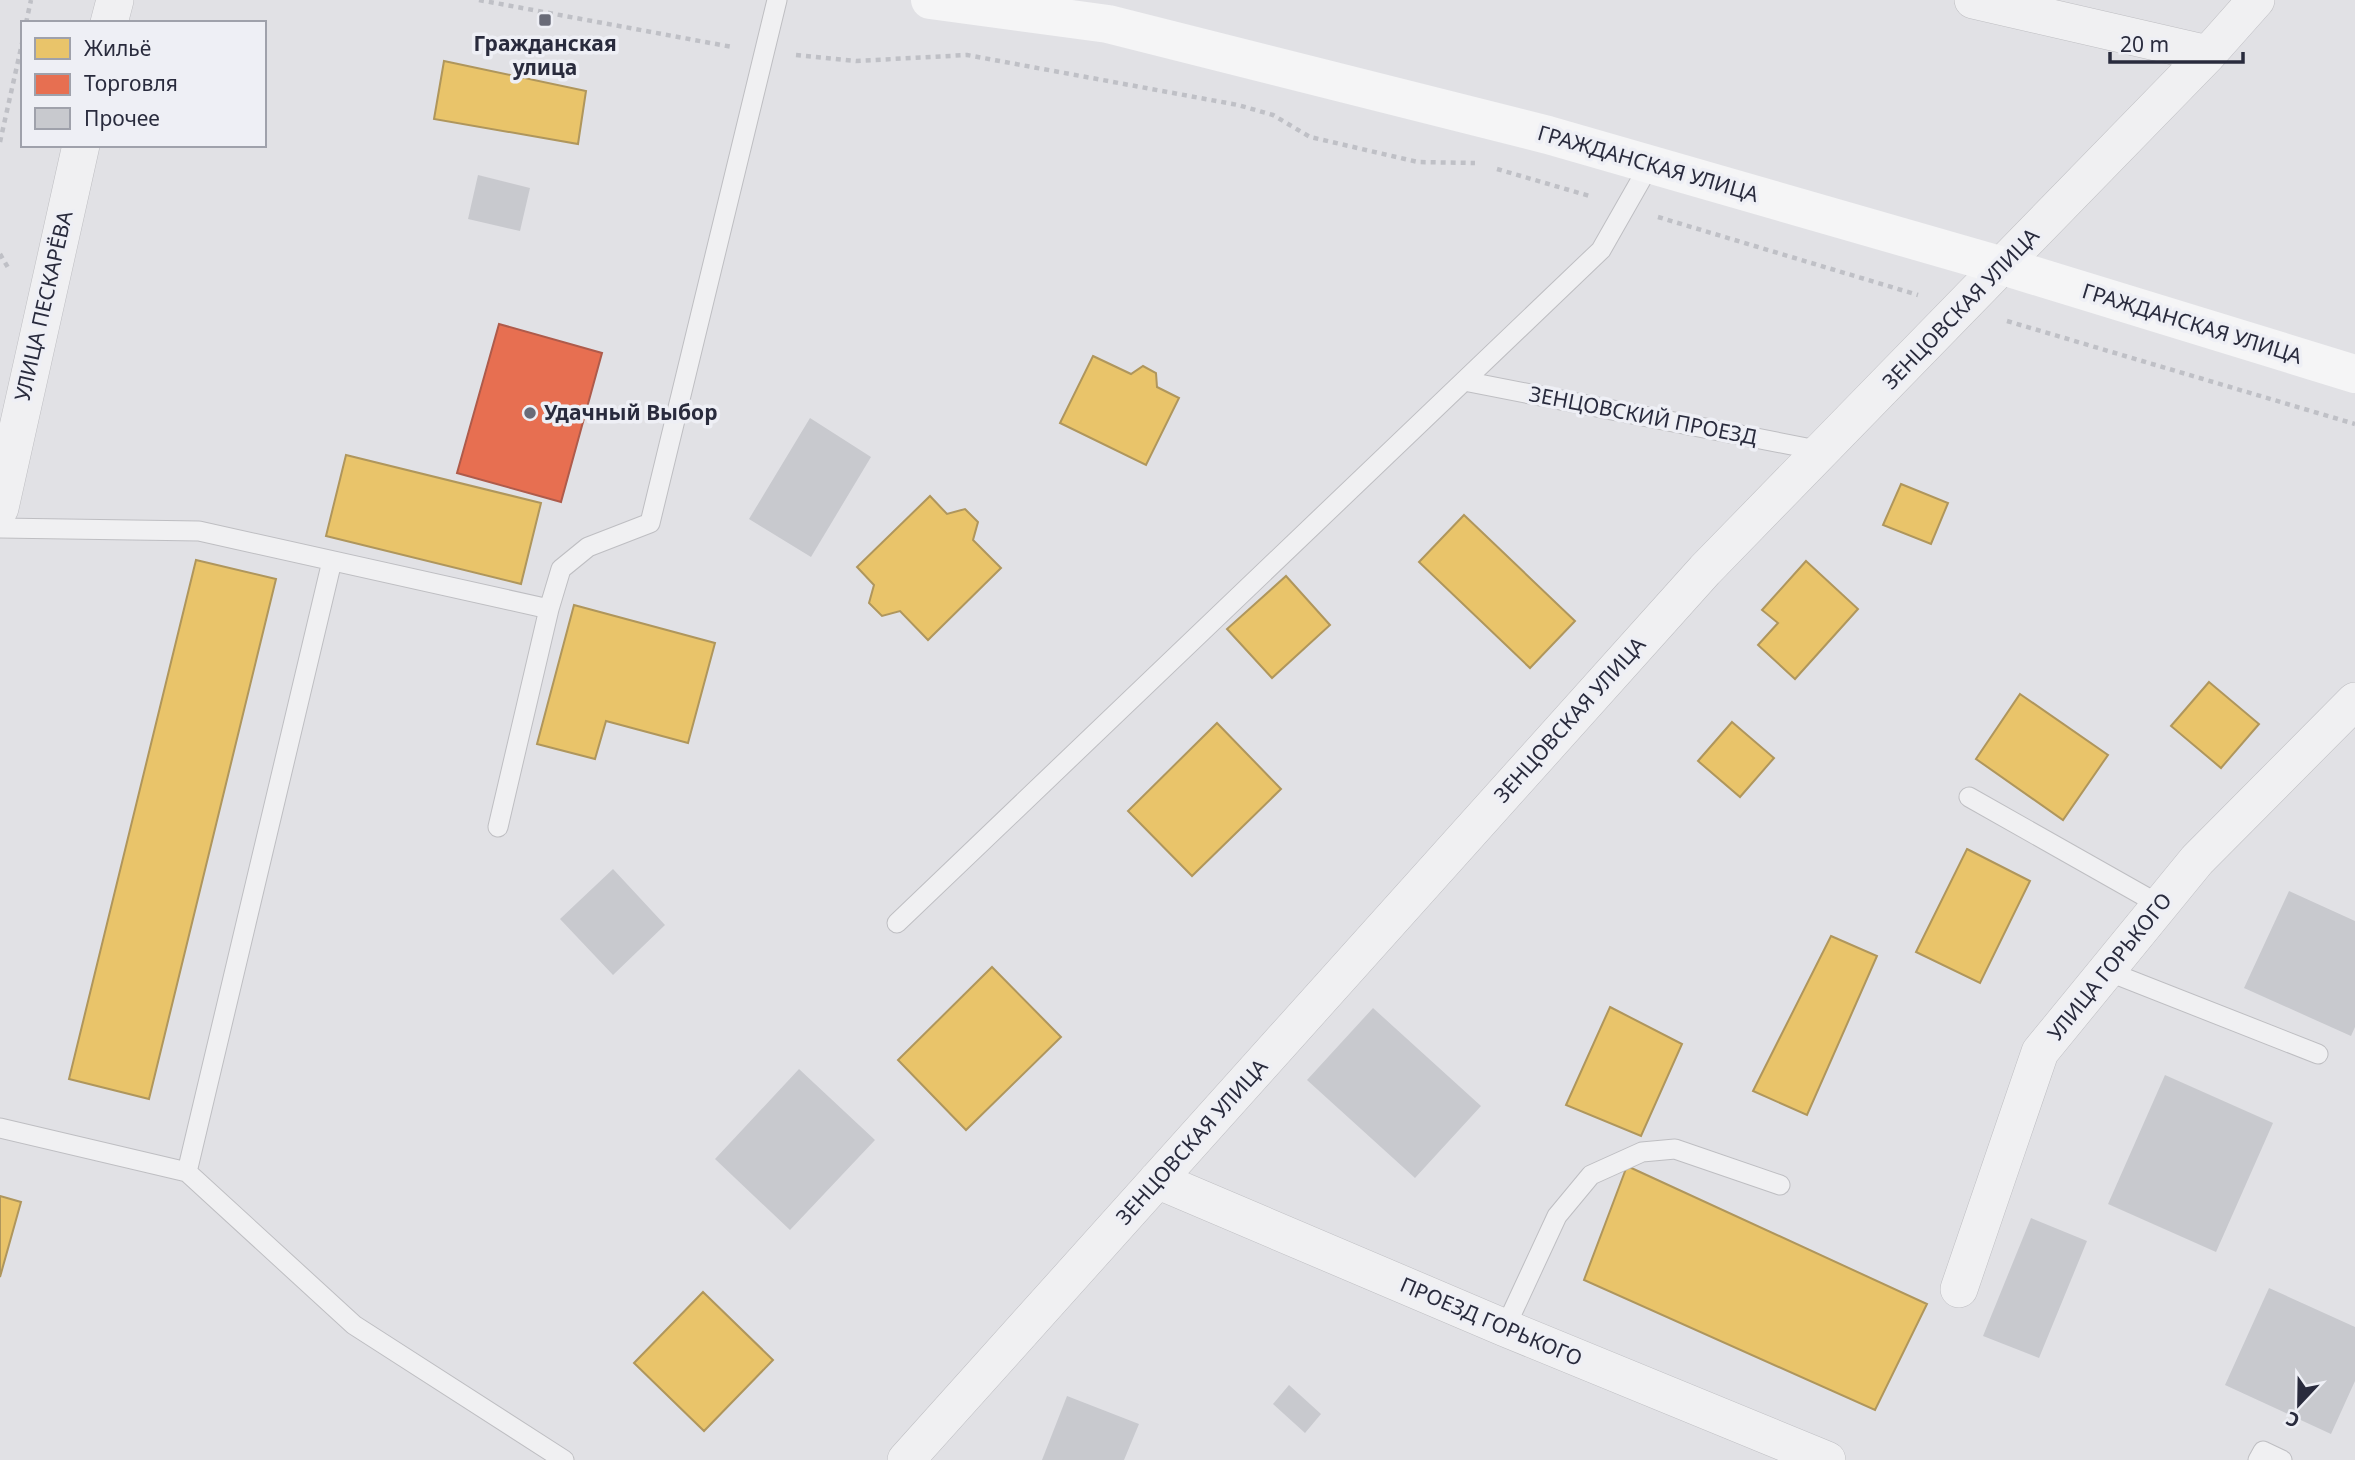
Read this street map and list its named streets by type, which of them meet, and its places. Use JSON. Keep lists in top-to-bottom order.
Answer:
{
  "streets": {
    "main road": ["ГРАЖДАНСКАЯ УЛИЦА"],
    "street": [
      "УЛИЦА ПЕСКАРЁВА",
      "ЗЕНЦОВСКАЯ УЛИЦА",
      "УЛИЦА ГОРЬКОГО",
      "ПРОЕЗД ГОРЬКОГО"
    ],
    "lane": ["ЗЕНЦОВСКИЙ ПРОЕЗД"]
  },
  "crossings": [
    ["ГРАЖДАНСКАЯ УЛИЦА", "ЗЕНЦОВСКАЯ УЛИЦА"],
    ["ЗЕНЦОВСКАЯ УЛИЦА", "ЗЕНЦОВСКИЙ ПРОЕЗД"],
    ["ЗЕНЦОВСКАЯ УЛИЦА", "ПРОЕЗД ГОРЬКОГО"]
  ],
  "places": {
    "transit": ["Гражданская улица"],
    "other": ["Удачный Выбор"]
  },
  "legend": ["Жильё", "Торговля", "Прочее"],
  "scale_bar": "20 m",
  "north": "bottom"
}
